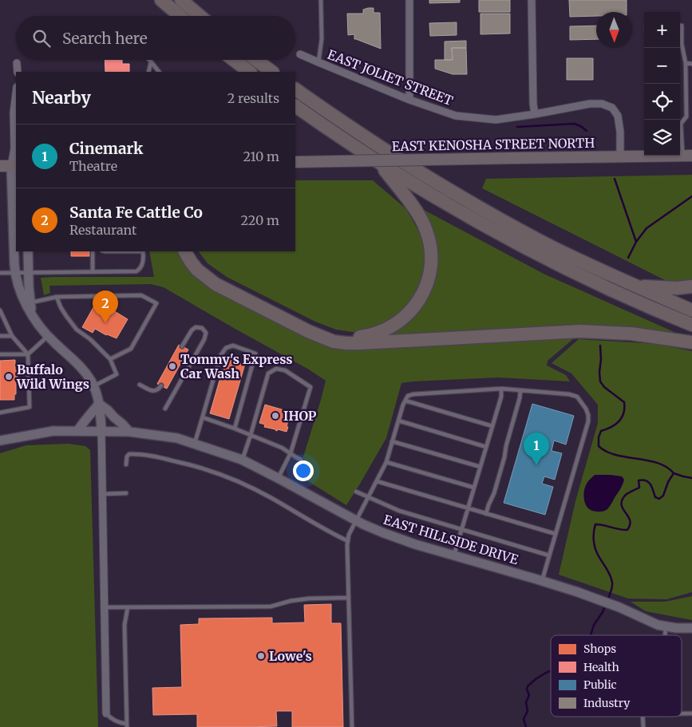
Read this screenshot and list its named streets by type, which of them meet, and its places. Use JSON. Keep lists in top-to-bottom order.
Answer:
{
  "streets": {
    "main road": ["EAST KENOSHA STREET NORTH"],
    "street": ["EAST JOLIET STREET", "EAST HILLSIDE DRIVE"]
  },
  "crossings": [
    ["EAST JOLIET STREET", "EAST KENOSHA STREET NORTH"]
  ],
  "places": [
    "Tommy's Express Car Wash",
    "Buffalo Wild Wings",
    "IHOP",
    "Lowe's"
  ],
  "legend": [
    "Shops",
    "Health",
    "Public",
    "Industry"
  ],
  "north": "bottom",
  "page": {
    "map_buttons": ["+", "−"],
    "search": "Search here",
    "heading": ["Nearby", "2 results"],
    "list": [
      {
        "mark": "1",
        "name": "Cinemark",
        "note": "Theatre",
        "value": "210 m"
      },
      {
        "mark": "2",
        "name": "Santa Fe Cattle Co",
        "note": "Restaurant",
        "value": "220 m"
      }
    ],
    "pins": ["2", "1"]
  }
}
